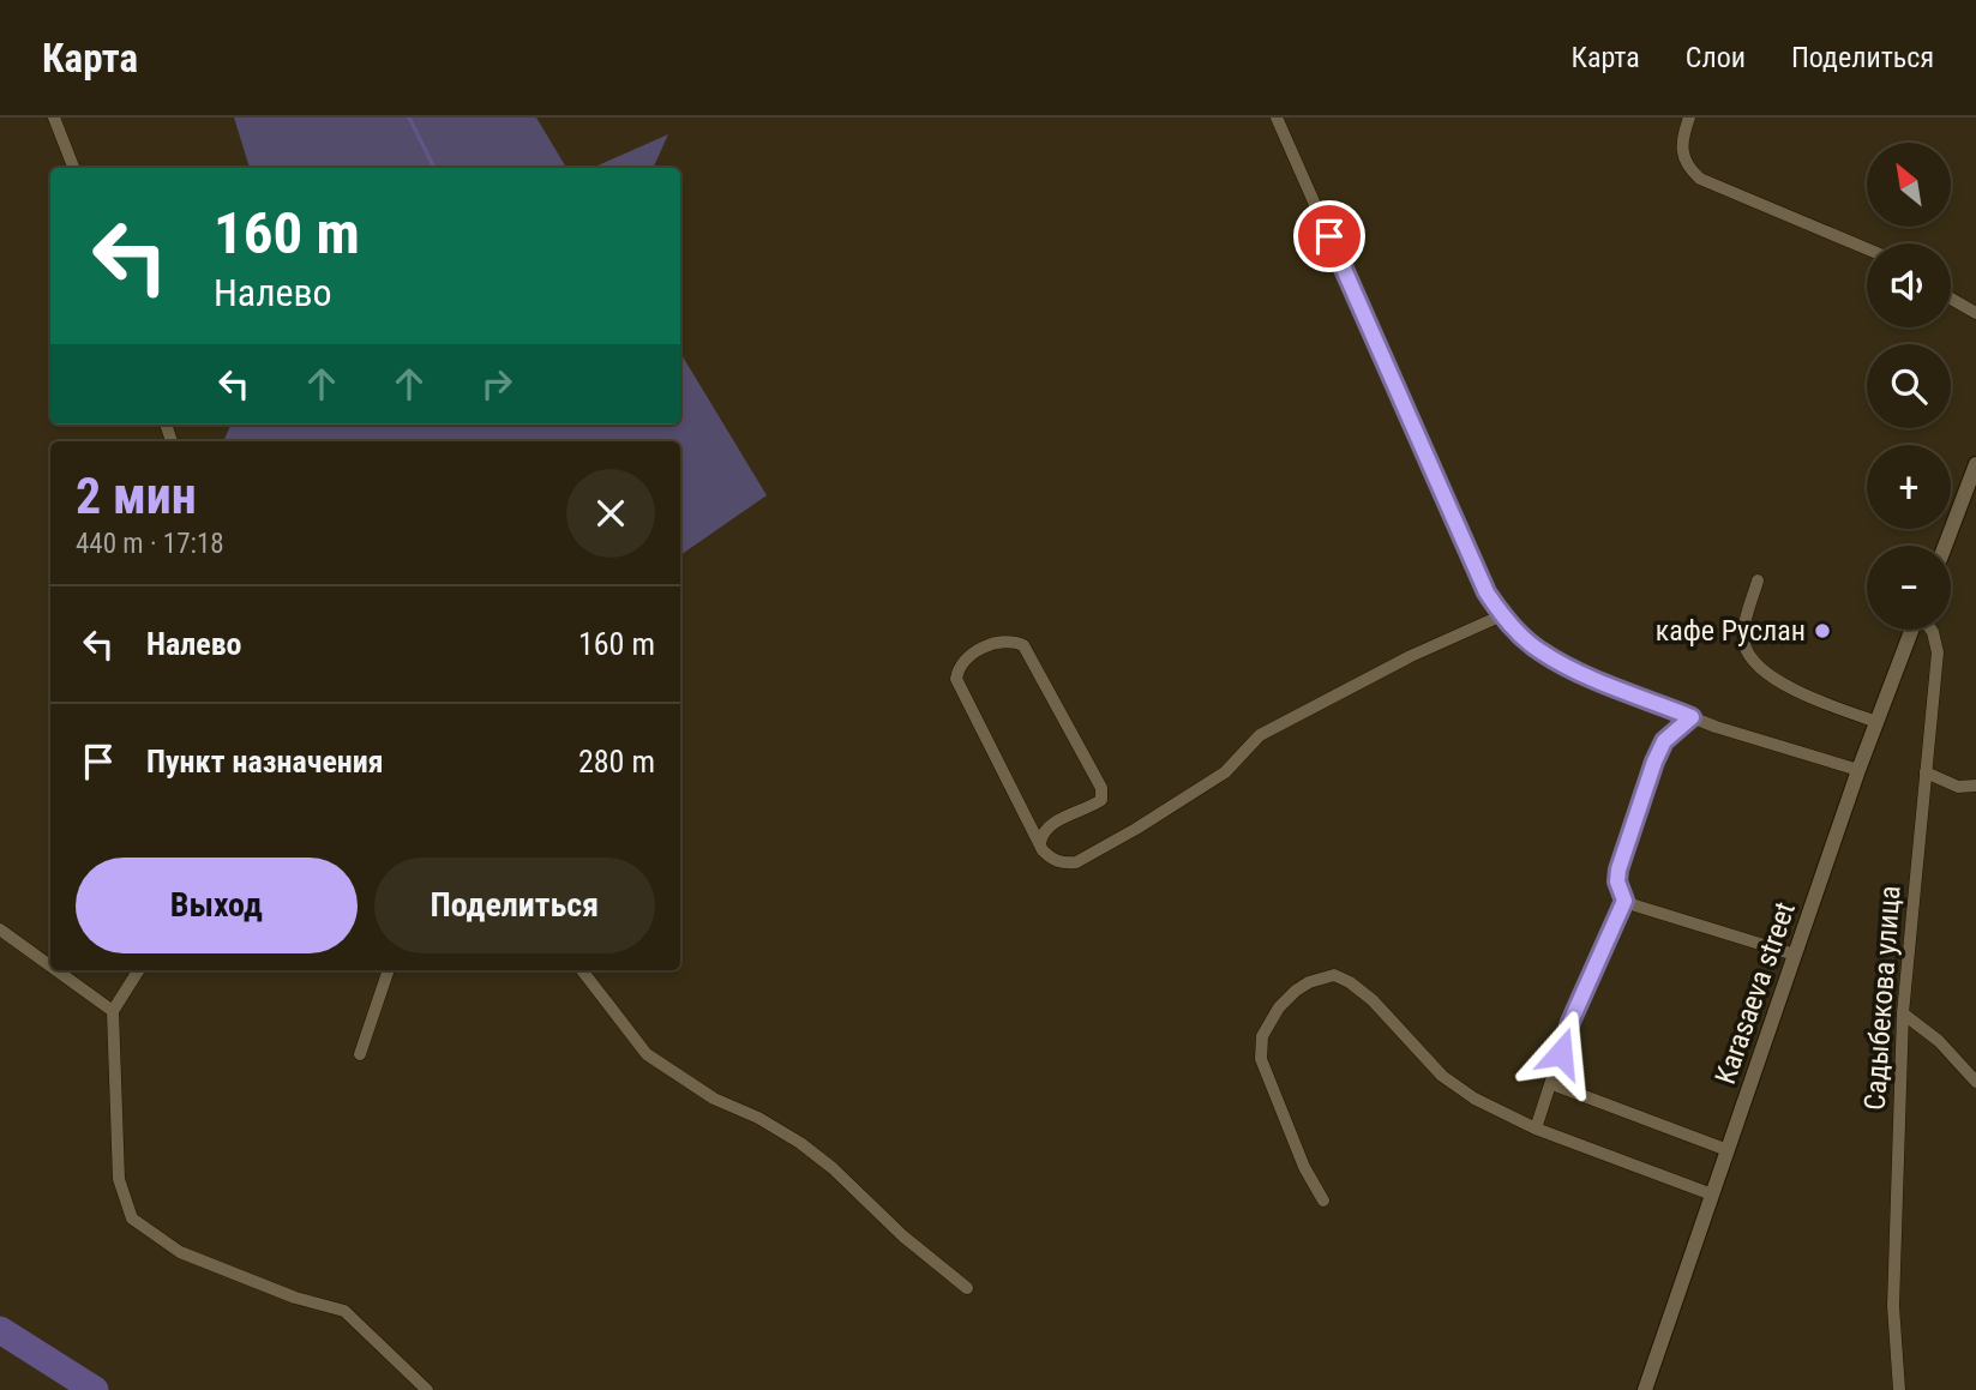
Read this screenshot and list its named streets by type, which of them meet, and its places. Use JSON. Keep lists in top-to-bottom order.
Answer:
{
  "streets": {
    "street": ["Karasaeva street", "Садыбекова улица"]
  },
  "places": ["кафе Руслан"],
  "north": "top left",
  "page": {
    "header": "Карта",
    "nav": ["Карта", "Слои", "Поделиться"],
    "map_buttons": ["+", "−"],
    "turn": ["160 m", "Налево"],
    "heading": ["2 мин", "440 m · 17:18"],
    "list": [
      {
        "name": "Налево",
        "value": "160 m"
      },
      {
        "name": "Пункт назначения",
        "value": "280 m"
      }
    ],
    "buttons": ["Выход", "Поделиться"]
  }
}
